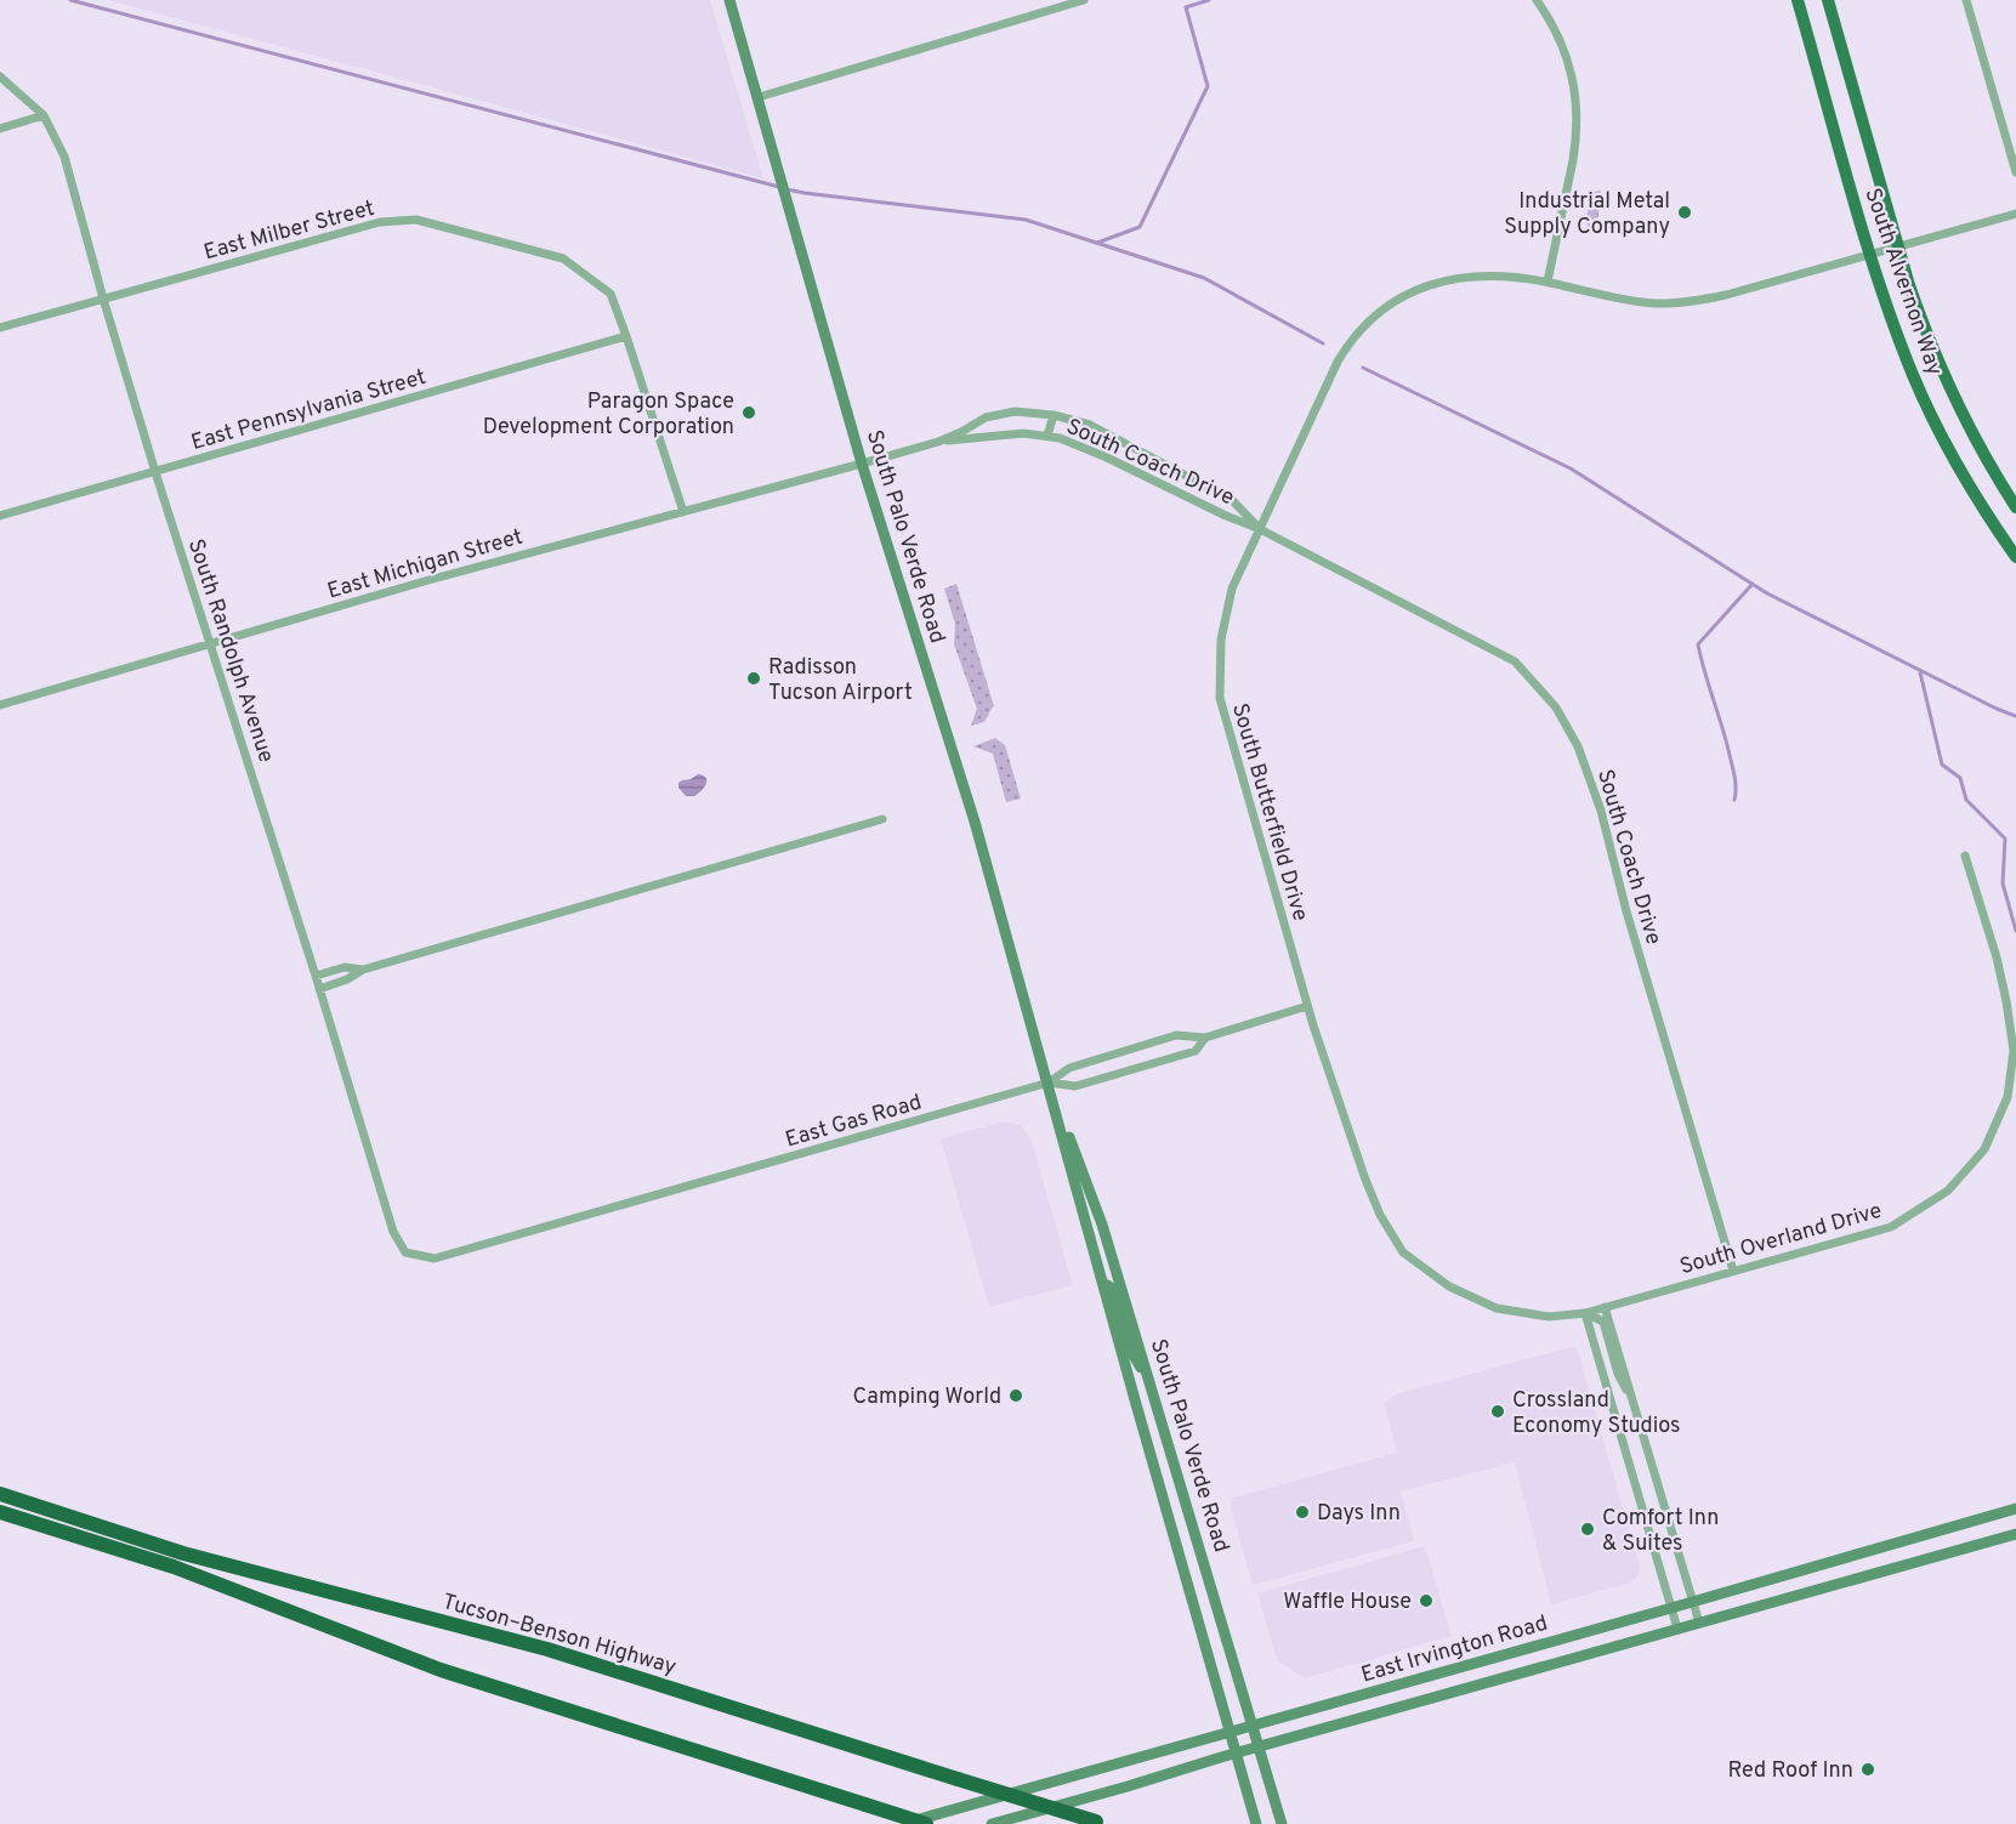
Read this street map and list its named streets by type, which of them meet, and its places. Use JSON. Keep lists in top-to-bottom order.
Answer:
{
  "streets": {
    "highway": ["Tucson–Benson Highway"],
    "main road": ["South Alvernon Way", "South Palo Verde Road", "East Irvington Road"],
    "street": [
      "East Milber Street",
      "East Pennsylvania Street",
      "South Coach Drive",
      "East Michigan Street",
      "South Randolph Avenue",
      "South Butterfield Drive",
      "East Gas Road",
      "South Overland Drive"
    ]
  },
  "crossings": [
    ["East Milber Street", "East Pennsylvania Street"],
    ["East Milber Street", "East Michigan Street"],
    ["East Milber Street", "South Randolph Avenue"],
    ["East Pennsylvania Street", "South Randolph Avenue"],
    ["South Coach Drive", "South Palo Verde Road"],
    ["South Coach Drive", "East Michigan Street"],
    ["South Coach Drive", "South Butterfield Drive"],
    ["South Coach Drive", "South Overland Drive"],
    ["South Palo Verde Road", "East Michigan Street"],
    ["South Palo Verde Road", "East Gas Road"],
    ["South Palo Verde Road", "East Irvington Road"],
    ["East Michigan Street", "South Randolph Avenue"],
    ["South Randolph Avenue", "East Gas Road"],
    ["South Butterfield Drive", "East Gas Road"],
    ["South Butterfield Drive", "South Overland Drive"]
  ],
  "places": [
    "Industrial Metal Supply Company",
    "Paragon Space Development Corporation",
    "Radisson Tucson Airport",
    "Camping World",
    "Crossland Economy Studios",
    "Days Inn",
    "Comfort Inn & Suites",
    "Waffle House",
    "Red Roof Inn"
  ]
}
